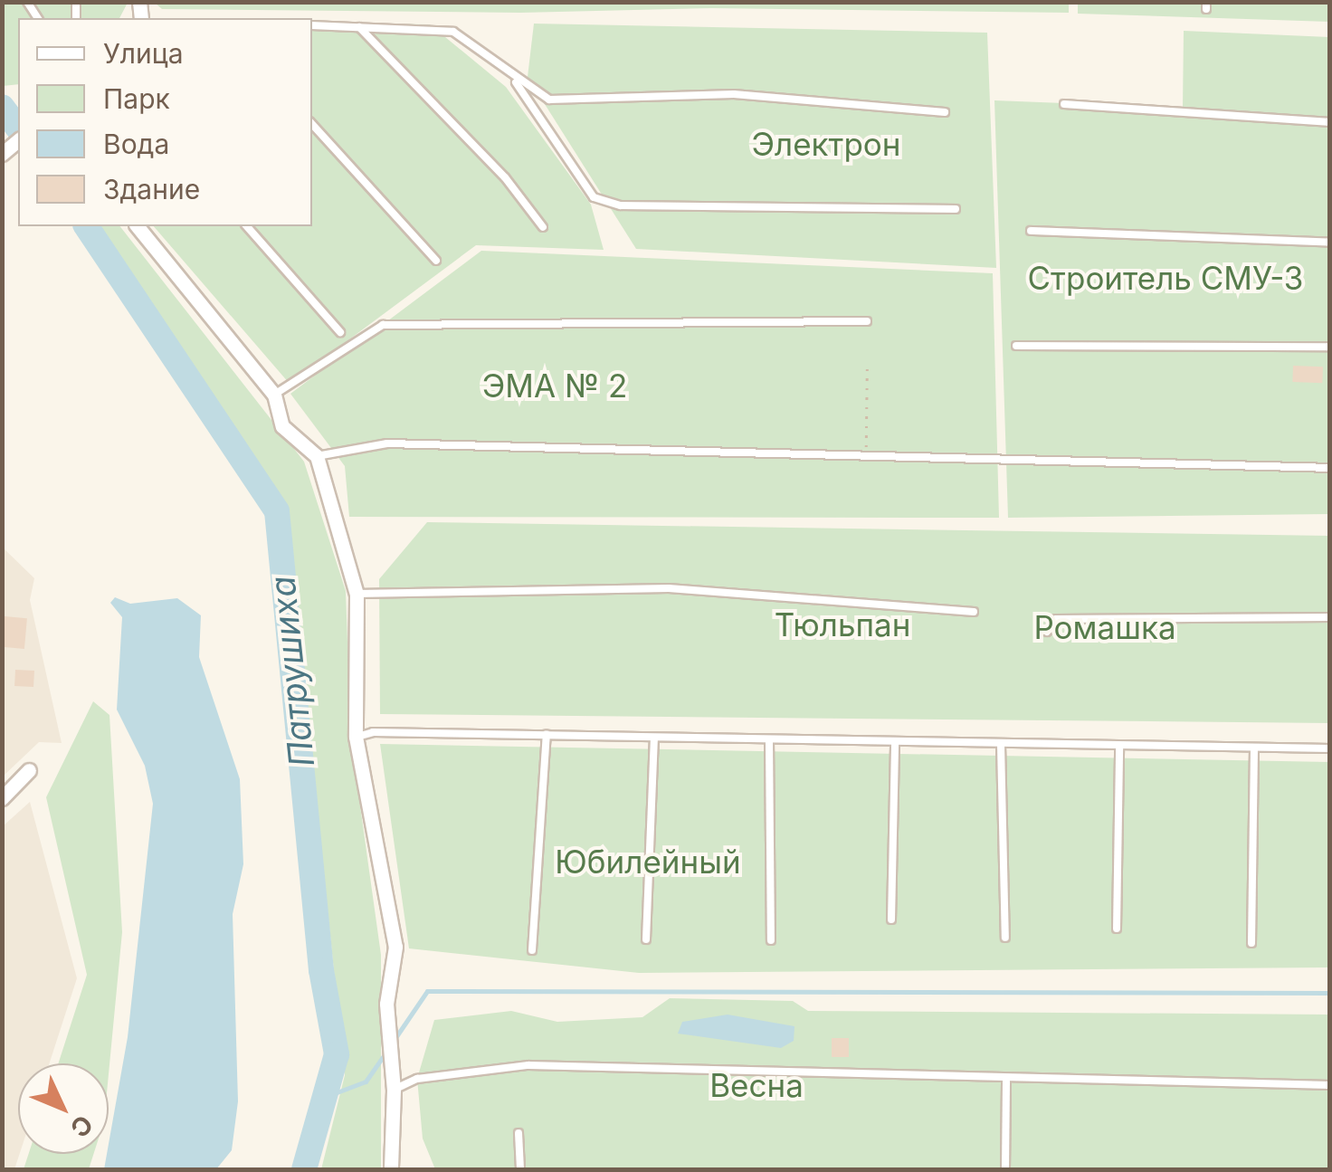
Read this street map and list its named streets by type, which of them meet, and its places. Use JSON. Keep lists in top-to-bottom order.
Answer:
{
  "water": ["Патрушиха"],
  "parks": [
    "Электрон",
    "Строитель СМУ-3",
    "ЭМА № 2",
    "Тюльпан",
    "Ромашка",
    "Юбилейный",
    "Весна"
  ],
  "legend": [
    "Улица",
    "Парк",
    "Вода",
    "Здание"
  ],
  "north": "bottom right"
}
